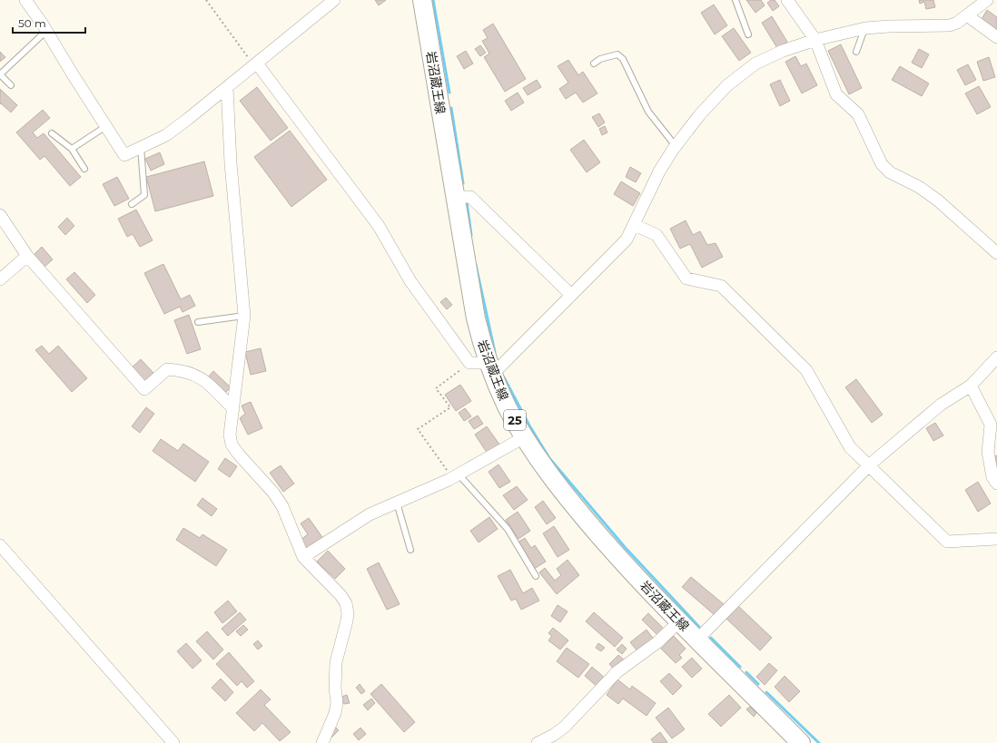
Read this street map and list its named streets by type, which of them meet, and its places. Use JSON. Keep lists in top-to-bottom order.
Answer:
{
  "streets": {
    "main road": ["岩沼蔵王線", "25"]
  },
  "scale_bar": "50 m"
}
